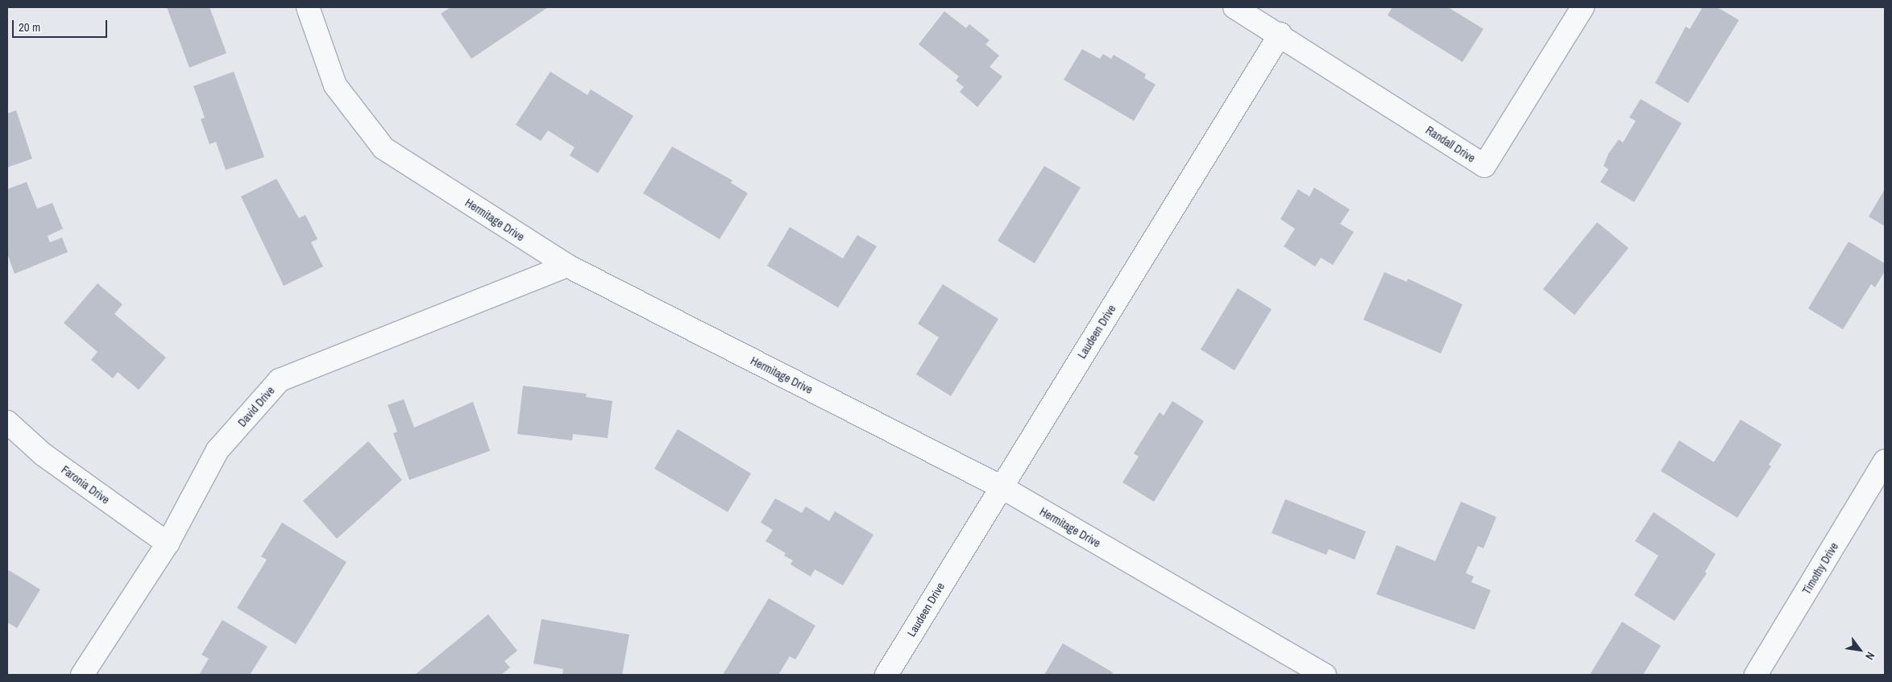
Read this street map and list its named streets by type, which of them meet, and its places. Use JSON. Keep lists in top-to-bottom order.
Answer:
{
  "streets": {
    "street": [
      "Randall Drive",
      "Hermitage Drive",
      "Laudeen Drive",
      "David Drive",
      "Faronia Drive",
      "Timothy Drive"
    ]
  },
  "crossings": [
    ["Randall Drive", "Laudeen Drive"],
    ["Hermitage Drive", "Laudeen Drive"],
    ["Hermitage Drive", "David Drive"],
    ["David Drive", "Faronia Drive"]
  ],
  "scale_bar": "20 m",
  "north": "bottom right"
}
